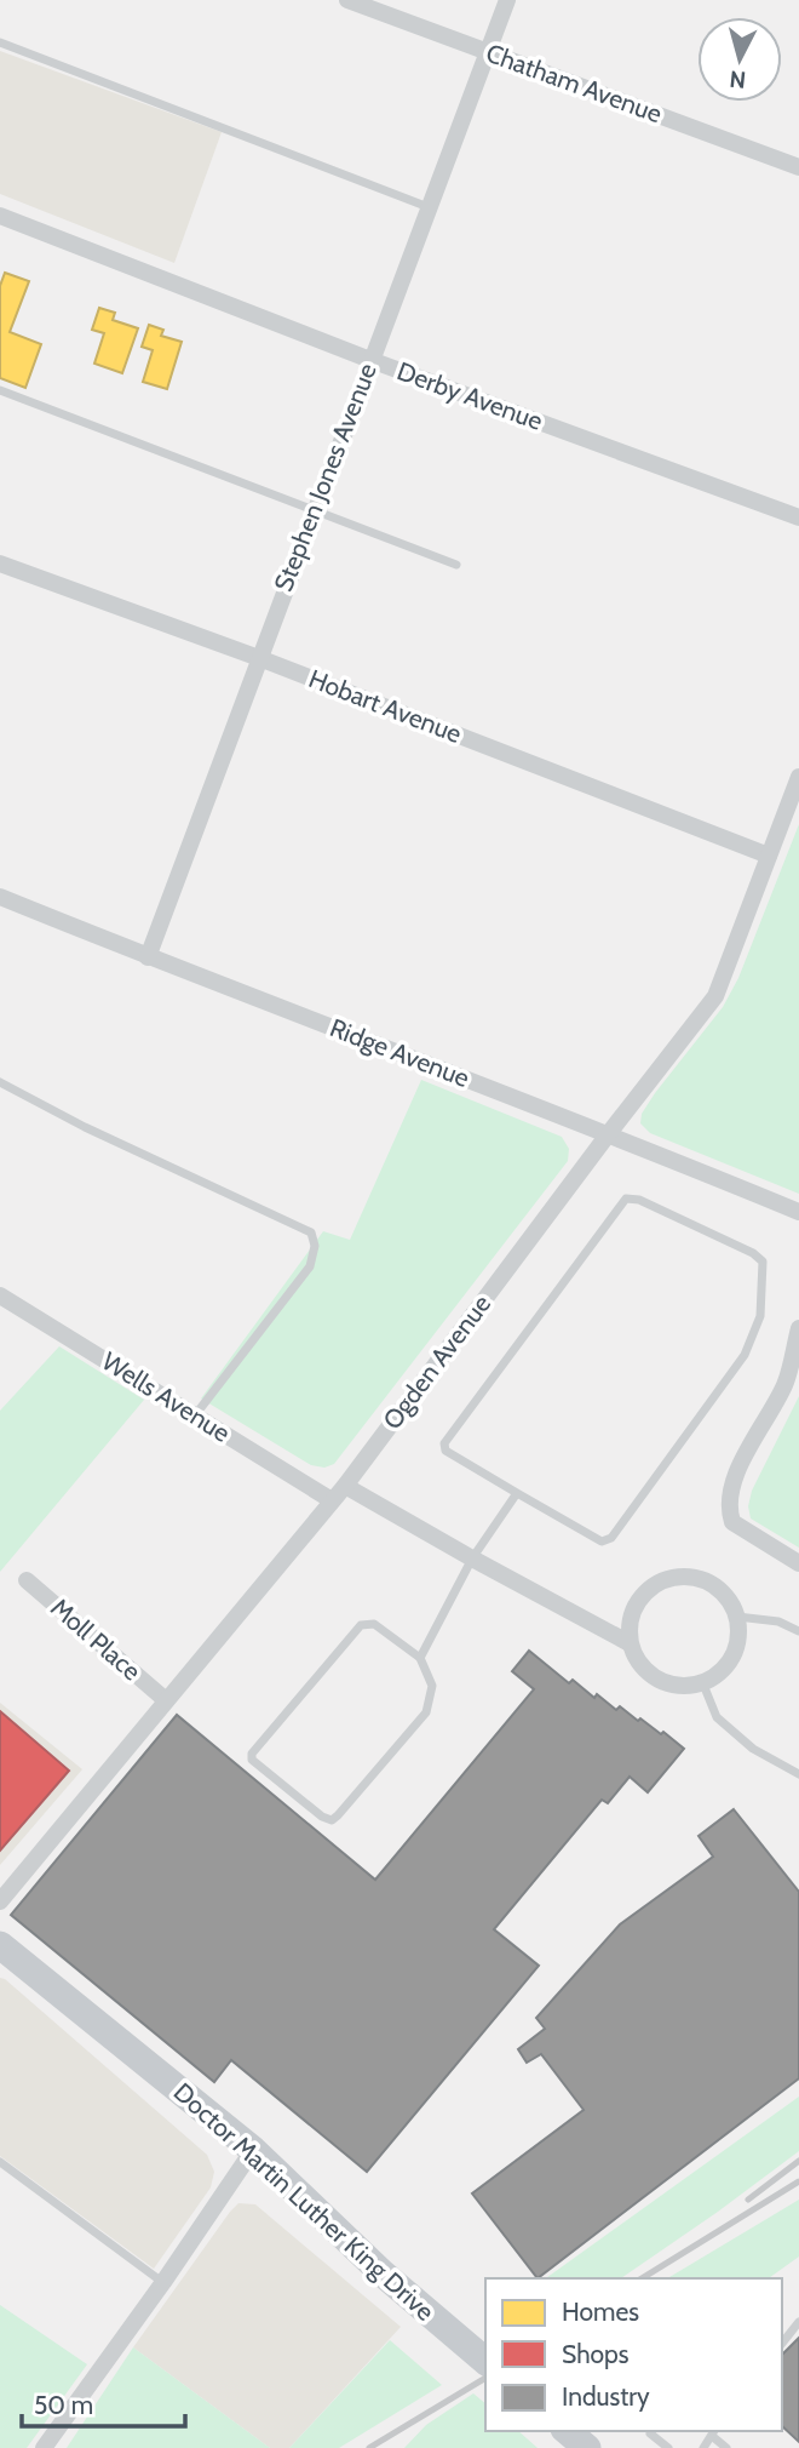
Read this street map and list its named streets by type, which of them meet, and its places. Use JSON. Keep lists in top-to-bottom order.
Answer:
{
  "streets": {
    "main road": ["Doctor Martin Luther King Drive"],
    "street": [
      "Chatham Avenue",
      "Derby Avenue",
      "Stephen Jones Avenue",
      "Hobart Avenue",
      "Ridge Avenue",
      "Ogden Avenue",
      "Wells Avenue",
      "Moll Place"
    ]
  },
  "crossings": [
    ["Chatham Avenue", "Stephen Jones Avenue"],
    ["Derby Avenue", "Stephen Jones Avenue"],
    ["Stephen Jones Avenue", "Hobart Avenue"],
    ["Stephen Jones Avenue", "Ridge Avenue"],
    ["Hobart Avenue", "Ogden Avenue"],
    ["Ridge Avenue", "Ogden Avenue"],
    ["Ogden Avenue", "Wells Avenue"],
    ["Ogden Avenue", "Moll Place"]
  ],
  "legend": ["Homes", "Shops", "Industry"],
  "scale_bar": "50 m",
  "north": "bottom"
}
